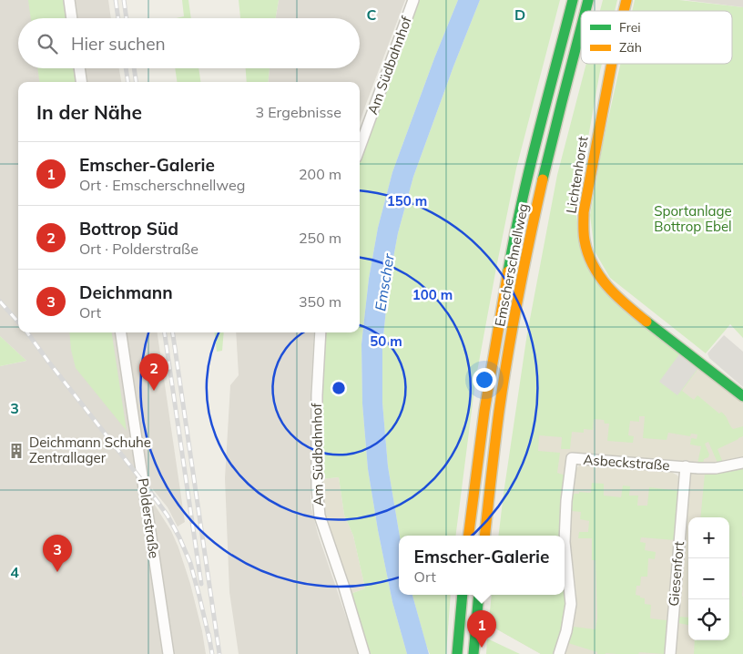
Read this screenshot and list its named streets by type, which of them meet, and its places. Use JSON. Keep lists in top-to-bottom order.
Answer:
{
  "streets": {
    "main road": ["Lichtenhorst", "Emscherschnellweg"],
    "street": [
      "Am Südbahnhof",
      "Asbeckstraße",
      "Polderstraße",
      "Giesenfort"
    ]
  },
  "crossings": [
    ["Asbeckstraße", "Giesenfort"]
  ],
  "water": ["Emscher"],
  "parks": ["Sportanlage Bottrop Ebel"],
  "places": {
    "building": ["Deichmann Schuhe Zentrallager"]
  },
  "legend": ["Frei", "Zäh"],
  "page": {
    "search": "Hier suchen",
    "heading": ["In der Nähe", "3 Ergebnisse"],
    "list": [
      {
        "mark": "1",
        "name": "Emscher-Galerie",
        "note": "Ort · Emscherschnellweg",
        "value": "200 m"
      },
      {
        "mark": "2",
        "name": "Bottrop Süd",
        "note": "Ort · Polderstraße",
        "value": "250 m"
      },
      {
        "mark": "3",
        "name": "Deichmann",
        "note": "Ort",
        "value": "350 m"
      }
    ],
    "pins": ["2", "3", "1"],
    "map_buttons": ["+", "−"],
    "popup": ["Emscher-Galerie", "Ort"]
  },
  "grid": {
    "columns": ["C", "D"],
    "rows": ["3", "4"]
  },
  "rings": ["150 m", "100 m", "50 m"]
}
